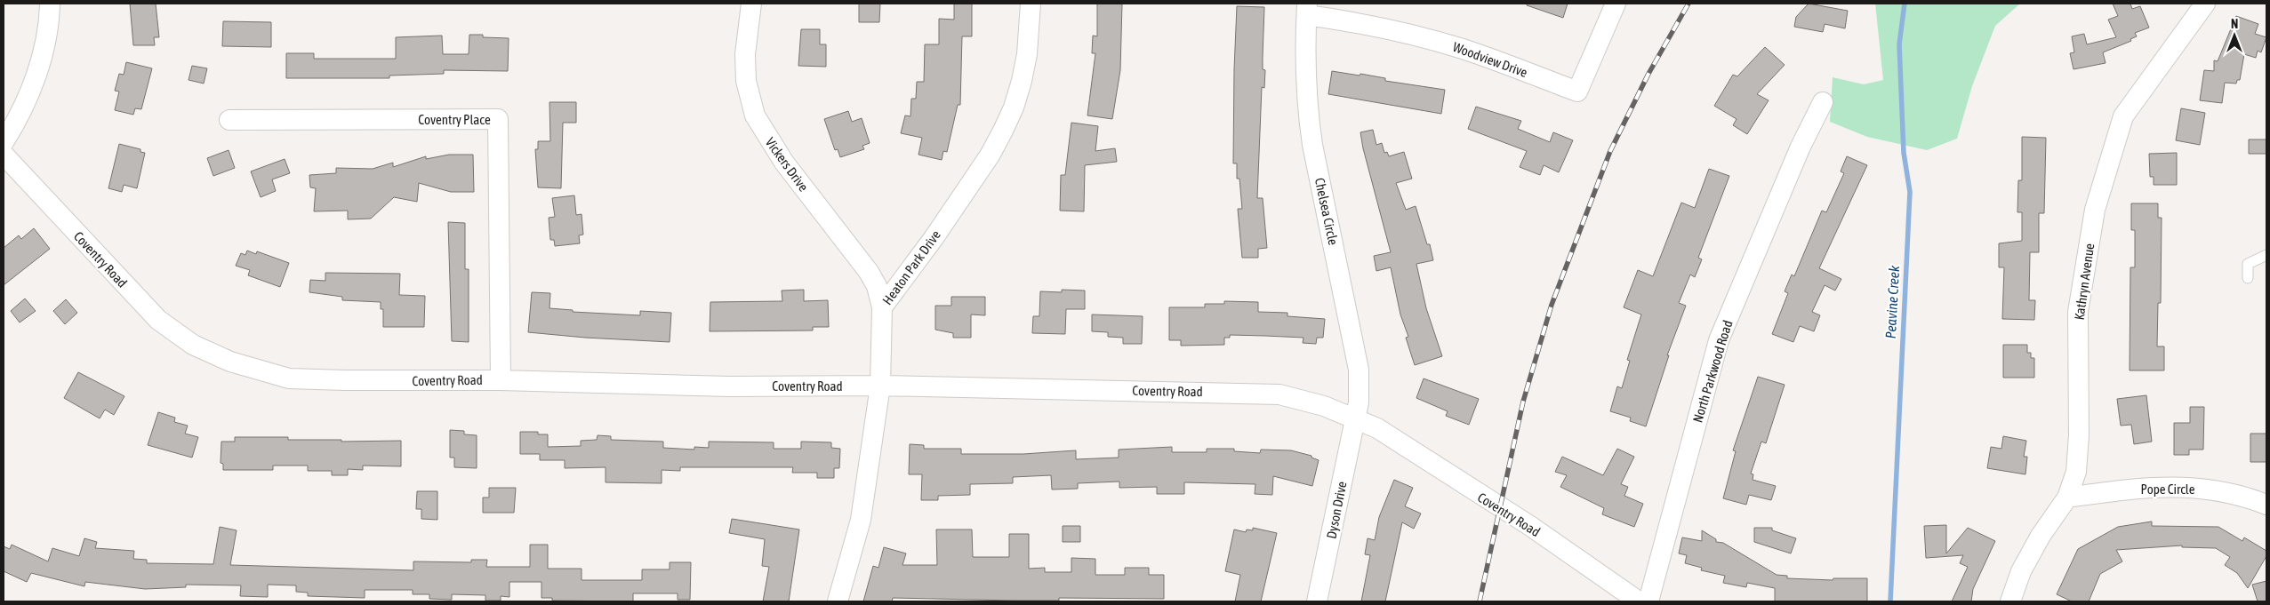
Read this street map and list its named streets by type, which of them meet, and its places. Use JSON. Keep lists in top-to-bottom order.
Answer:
{
  "streets": {
    "street": [
      "Woodview Drive",
      "Coventry Place",
      "Vickers Drive",
      "Chelsea Circle",
      "Coventry Road",
      "Heaton Park Drive",
      "Kathryn Avenue",
      "North Parkwood Road",
      "Pope Circle",
      "Dyson Drive"
    ]
  },
  "crossings": [
    ["Woodview Drive", "Chelsea Circle"],
    ["Coventry Place", "Coventry Road"],
    ["Vickers Drive", "Heaton Park Drive"],
    ["Chelsea Circle", "Coventry Road"],
    ["Chelsea Circle", "Dyson Drive"],
    ["Coventry Road", "Heaton Park Drive"],
    ["Coventry Road", "Dyson Drive"],
    ["Kathryn Avenue", "Pope Circle"]
  ],
  "water": ["Peavine Creek"],
  "north": "top"
}
